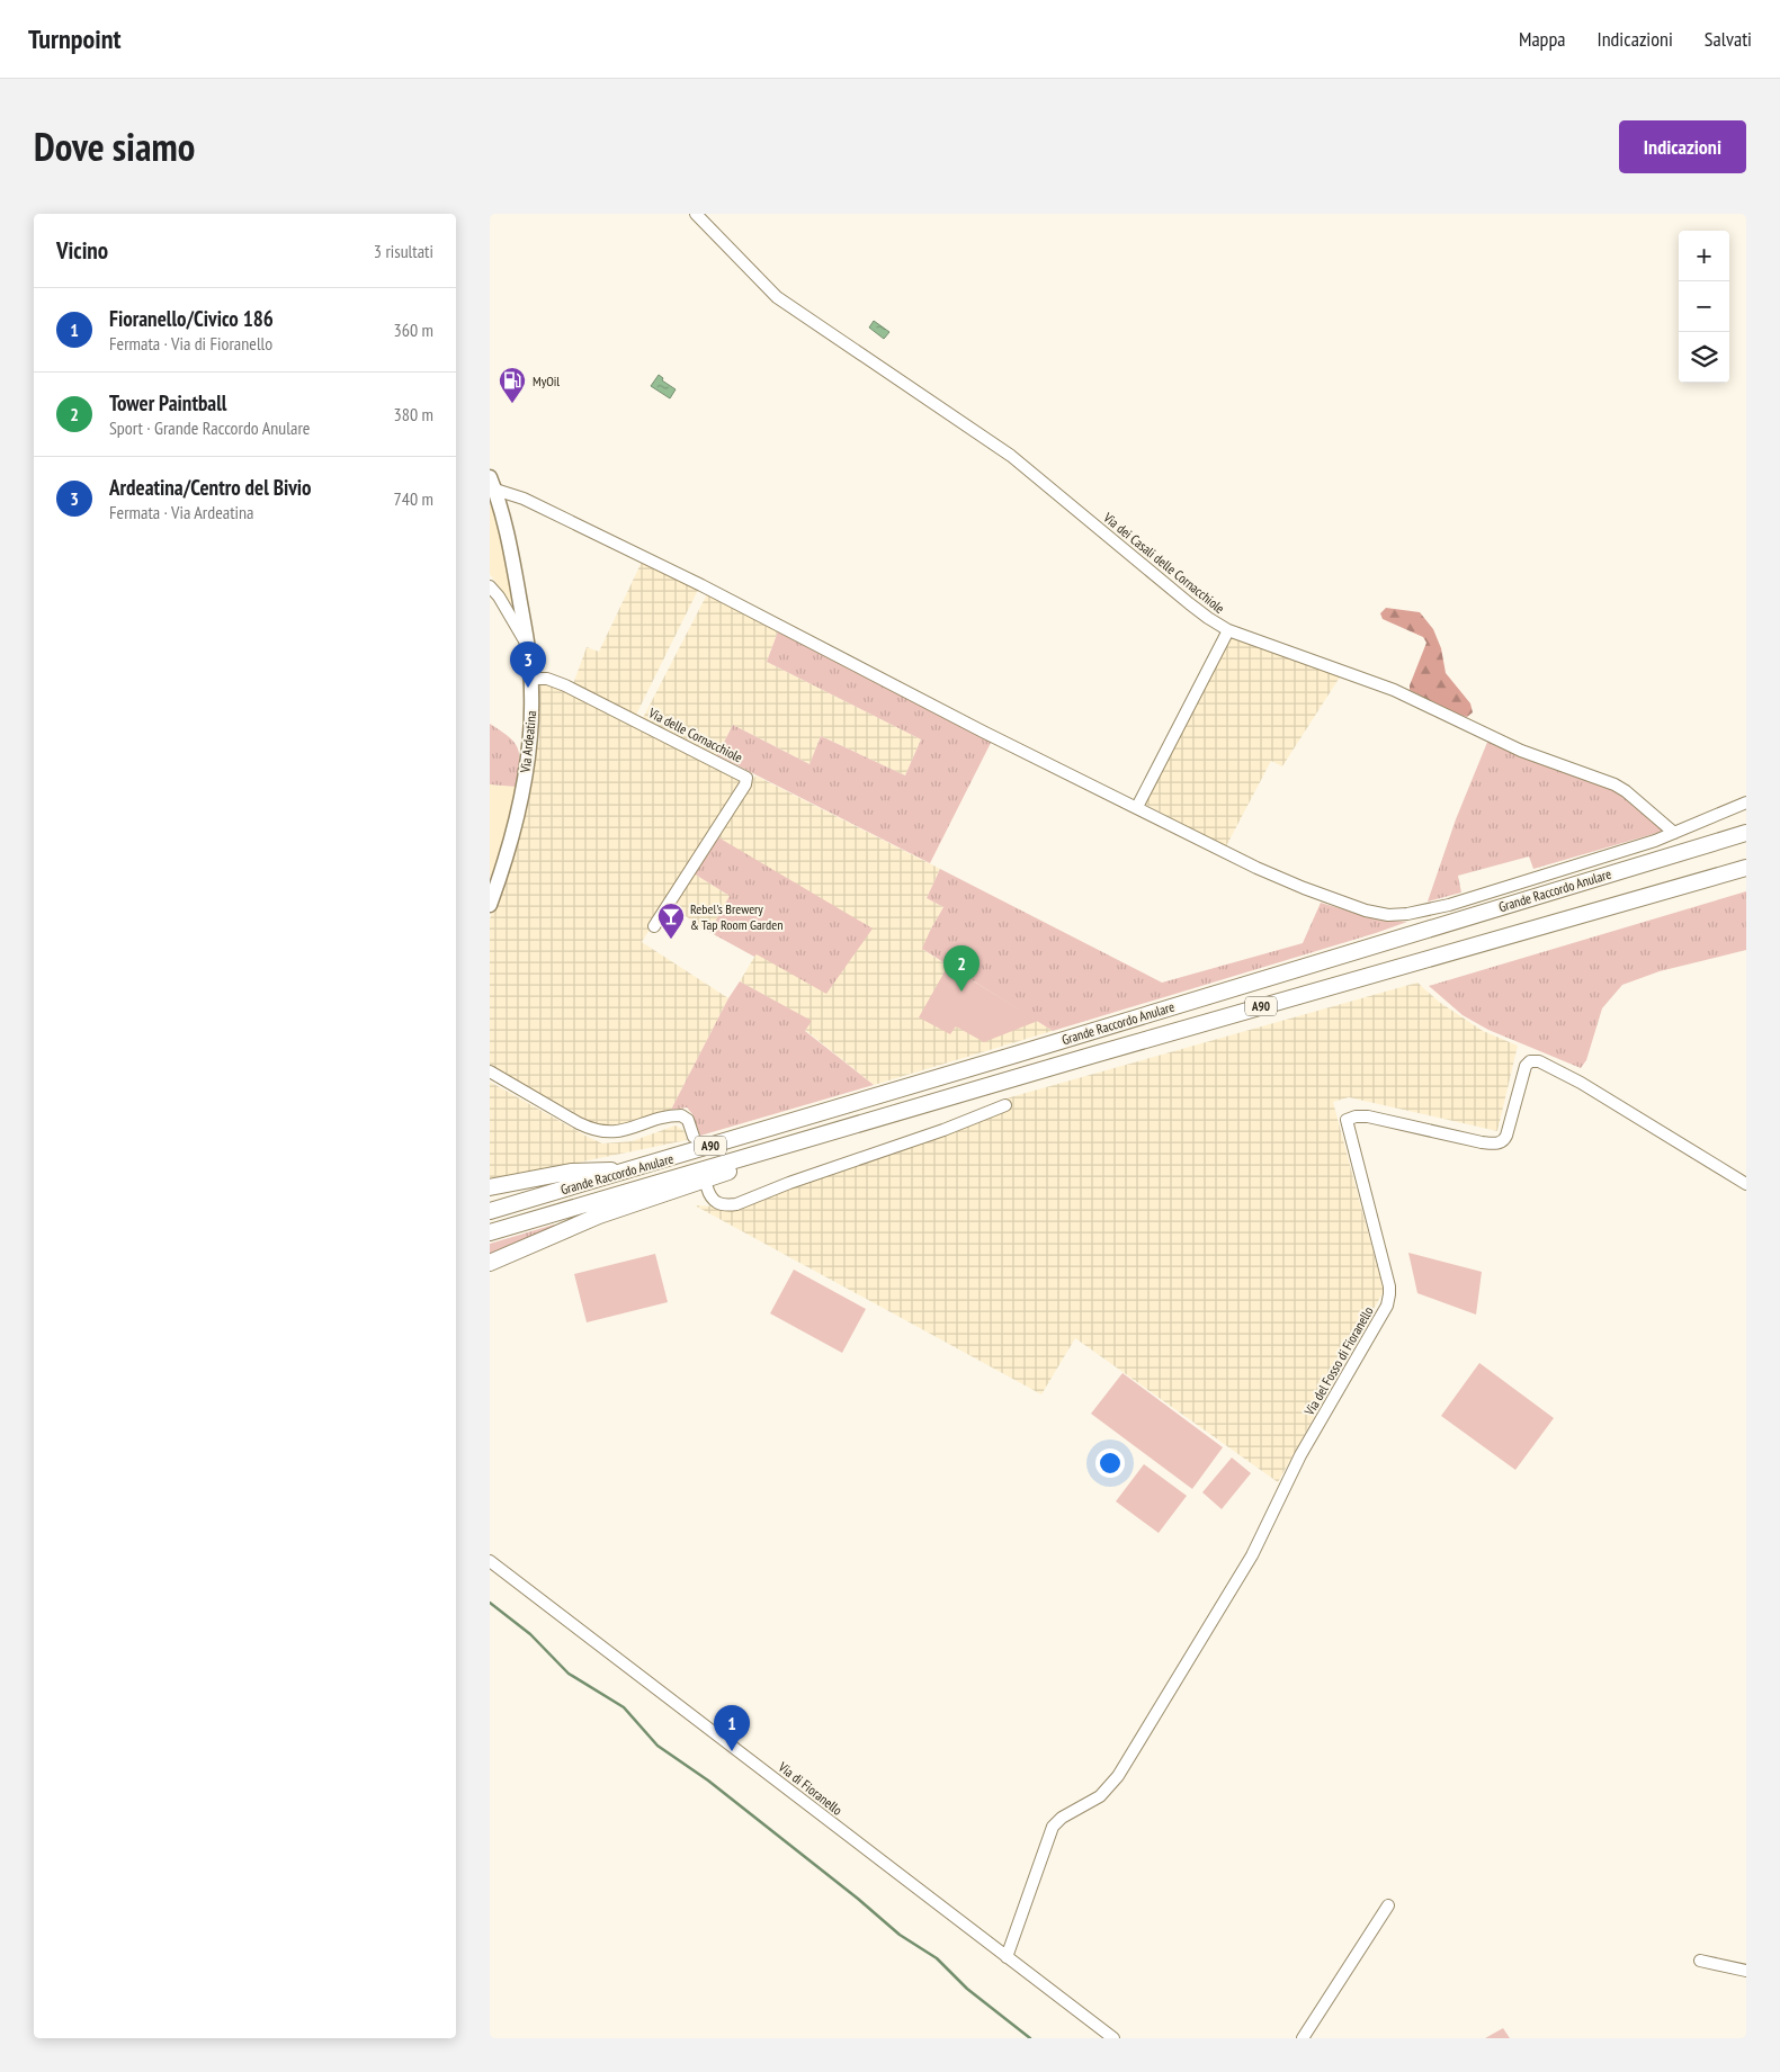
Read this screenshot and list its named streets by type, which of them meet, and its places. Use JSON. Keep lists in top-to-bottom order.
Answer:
{
  "streets": {
    "highway": ["Grande Raccordo Anulare", "A90"],
    "main road": ["Via Ardeatina"],
    "street": [
      "Via dei Casali delle Cornacchiole",
      "Via delle Cornacchiole",
      "Via del Fosso di Fioranello",
      "Via di Fioranello"
    ]
  },
  "crossings": [
    ["Via delle Cornacchiole", "Via Ardeatina"],
    ["Via del Fosso di Fioranello", "Via di Fioranello"]
  ],
  "places": {
    "fuel station": ["MyOil"],
    "bar": ["Rebel's Brewery & Tap Room Garden"]
  },
  "page": {
    "header": "Turnpoint",
    "nav": ["Mappa", "Indicazioni", "Salvati"],
    "title": "Dove siamo",
    "buttons": "Indicazioni",
    "heading": ["Vicino", "3 risultati"],
    "map_buttons": ["+", "−"],
    "list": [
      {
        "mark": "1",
        "name": "Fioranello/Civico 186",
        "note": "Fermata · Via di Fioranello",
        "value": "360 m"
      },
      {
        "mark": "2",
        "name": "Tower Paintball",
        "note": "Sport · Grande Raccordo Anulare",
        "value": "380 m"
      },
      {
        "mark": "3",
        "name": "Ardeatina/Centro del Bivio",
        "note": "Fermata · Via Ardeatina",
        "value": "740 m"
      }
    ],
    "pins": ["3", "2", "1"]
  }
}
